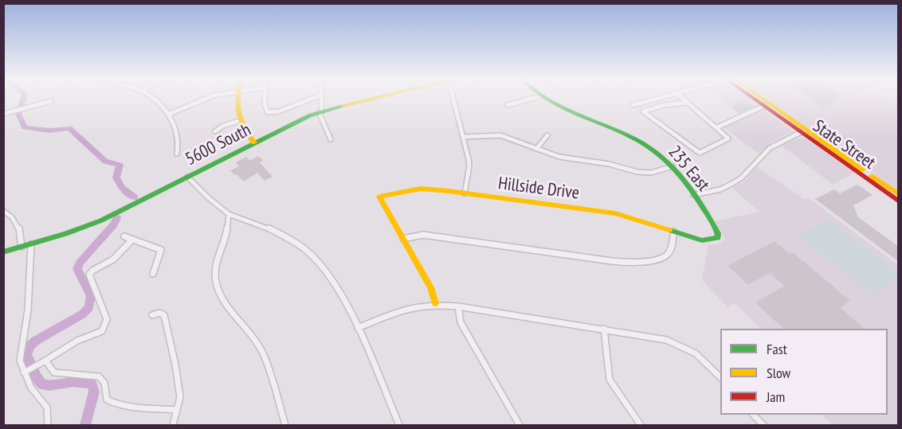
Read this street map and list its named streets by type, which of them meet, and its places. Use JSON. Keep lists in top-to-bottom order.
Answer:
{
  "streets": {
    "street": [
      "5600 South",
      "State Street",
      "235 East",
      "Hillside Drive"
    ]
  },
  "crossings": [
    ["235 East", "Hillside Drive"]
  ],
  "legend": ["Fast", "Slow", "Jam"]
}
